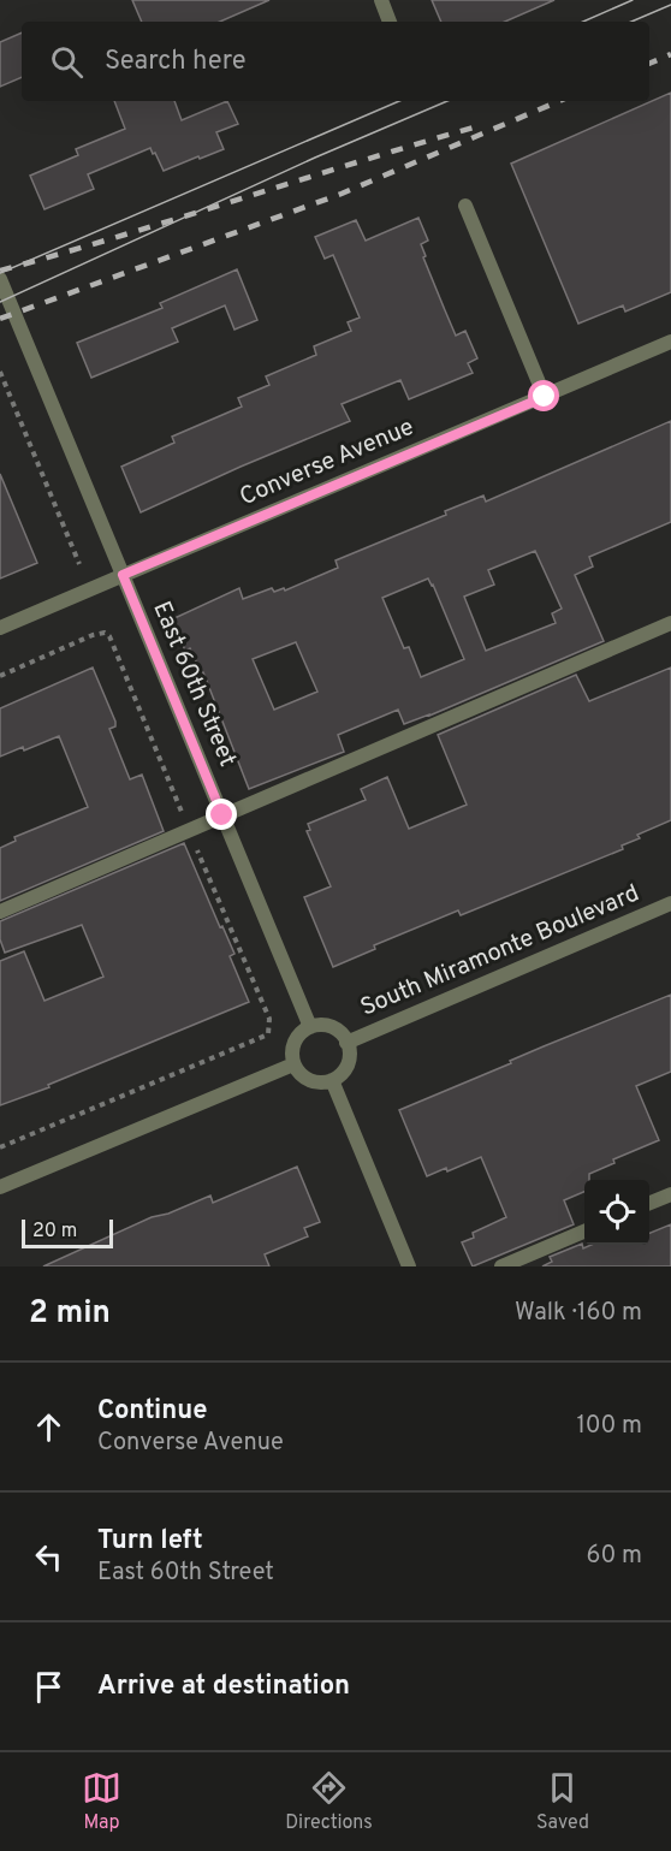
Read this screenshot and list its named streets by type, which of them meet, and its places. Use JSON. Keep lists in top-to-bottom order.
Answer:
{
  "streets": {
    "street": ["Converse Avenue", "East 60th Street", "South Miramonte Boulevard"]
  },
  "crossings": [
    ["Converse Avenue", "East 60th Street"],
    ["East 60th Street", "South Miramonte Boulevard"]
  ],
  "scale_bar": "20 m",
  "page": {
    "search": "Search here",
    "scale": "20 m",
    "heading": ["2 min", "Walk · 160 m"],
    "list": [
      ["Continue", "Converse Avenue", "100 m"],
      ["Turn left", "East 60th Street", "60 m"],
      "Arrive at destination"
    ],
    "nav": ["Map", "Directions", "Saved"]
  }
}
